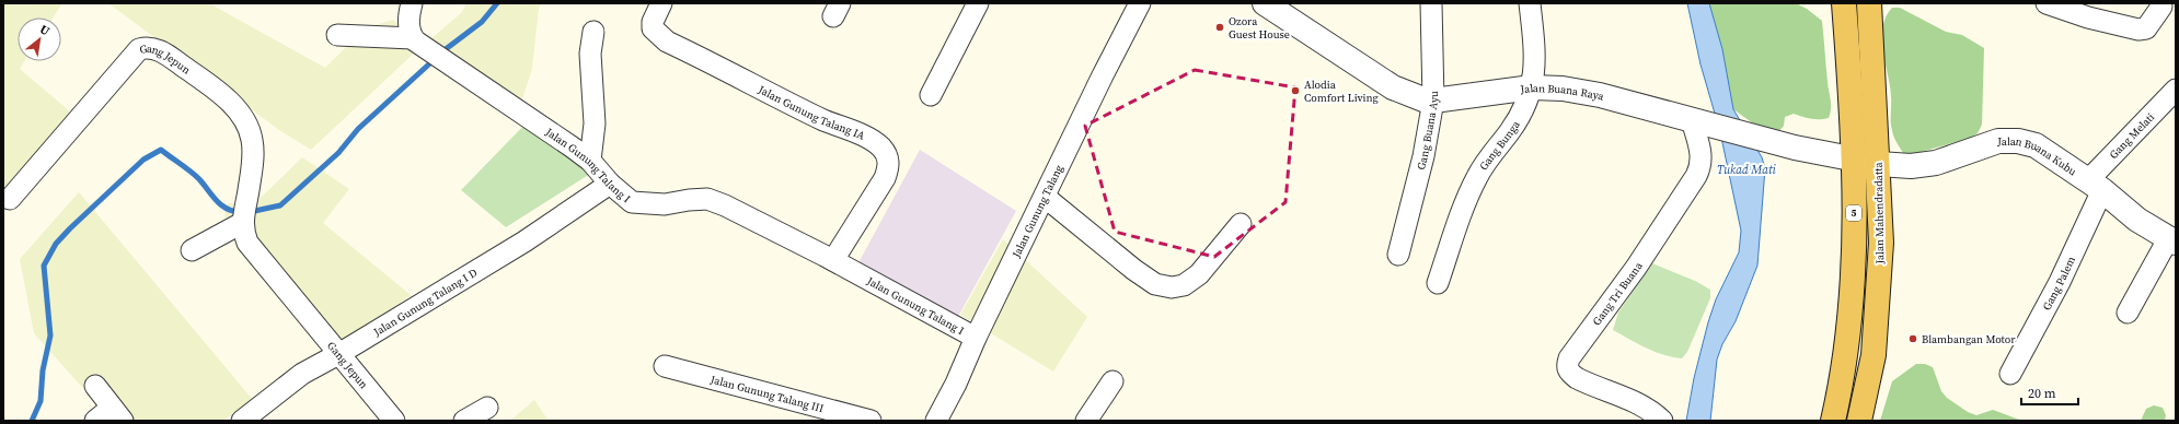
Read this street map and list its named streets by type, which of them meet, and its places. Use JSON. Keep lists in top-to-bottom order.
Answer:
{
  "streets": {
    "highway": ["5", "Jalan Mahendradatta"],
    "street": [
      "Gang Jepun",
      "Jalan Buana Raya",
      "Jalan Gunung Talang IA",
      "Gang Buana Ayu",
      "Gang Melati",
      "Gang Bunga",
      "Jalan Buana Kubu",
      "Jalan Gunung Talang I",
      "Jalan Gunung Talang",
      "Gang Palem",
      "Gang Tri Buana",
      "Jalan Gunung Talang I D",
      "Jalan Gunung Talang III"
    ]
  },
  "crossings": [
    ["Gang Jepun", "Jalan Gunung Talang I D"],
    ["Jalan Buana Raya", "Gang Buana Ayu"],
    ["Jalan Buana Raya", "Gang Bunga"],
    ["Jalan Buana Raya", "Jalan Buana Kubu"],
    ["Jalan Buana Raya", "5"],
    ["Jalan Buana Raya", "Jalan Mahendradatta"],
    ["Jalan Buana Raya", "Gang Tri Buana"],
    ["Jalan Gunung Talang IA", "Jalan Gunung Talang I"],
    ["Gang Melati", "Jalan Buana Kubu"],
    ["Gang Melati", "Gang Palem"],
    ["Jalan Buana Kubu", "Jalan Mahendradatta"],
    ["Jalan Buana Kubu", "Gang Palem"],
    ["Jalan Gunung Talang I", "Jalan Gunung Talang"],
    ["Jalan Gunung Talang I", "Jalan Gunung Talang I D"]
  ],
  "water": ["Tukad Mati"],
  "places": ["Ozora Guest House", "Alodia Comfort Living", "Blambangan Motor"],
  "scale_bar": "20 m",
  "north": "top right"
}
